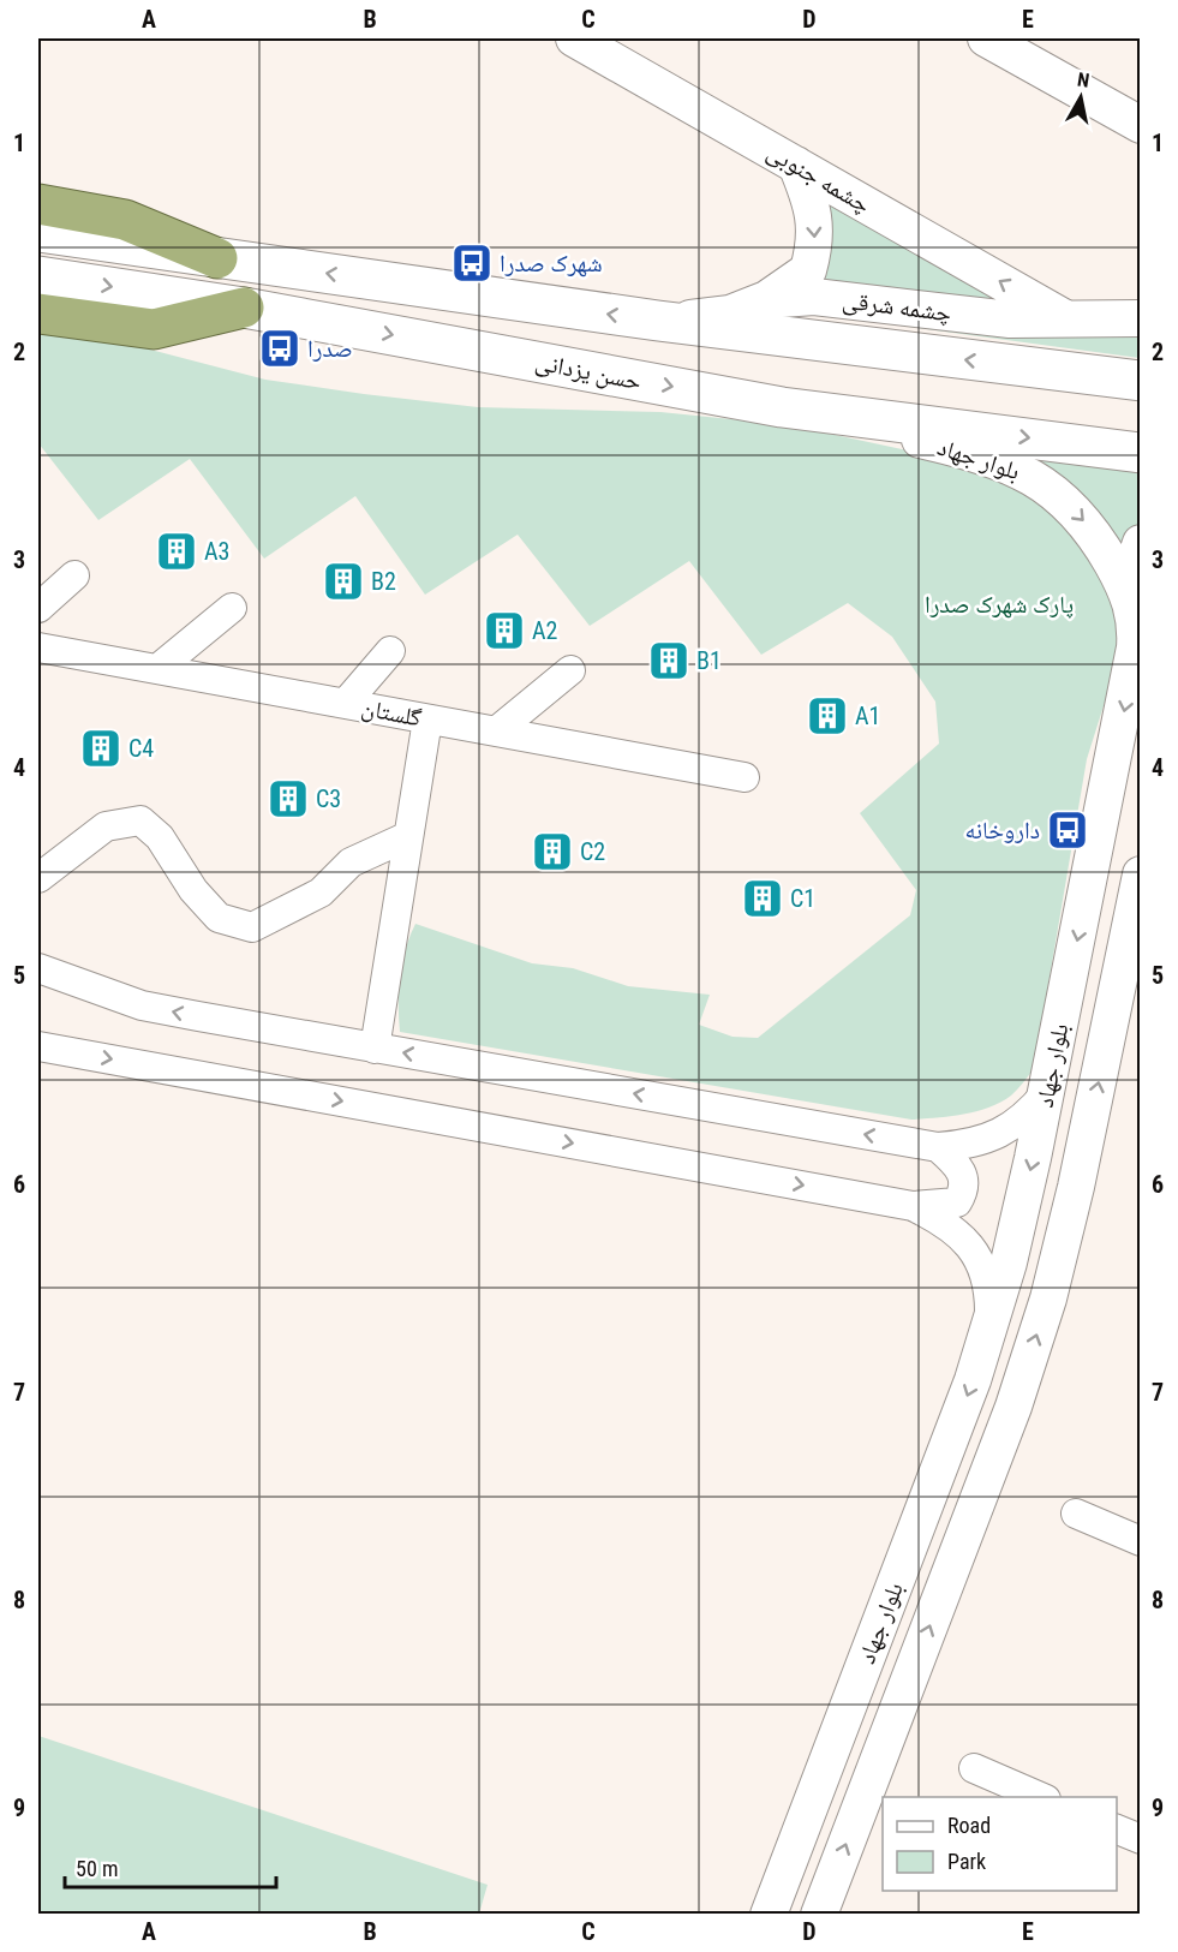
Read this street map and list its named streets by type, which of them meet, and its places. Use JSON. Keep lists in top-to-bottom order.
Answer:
{
  "streets": {
    "main road": ["حسن یزدانی"],
    "street": [
      "چشمه جنوبی",
      "چشمه شرقی",
      "بلوار جهاد",
      "گلستان"
    ]
  },
  "crossings": [
    ["چشمه جنوبی", "چشمه شرقی"],
    ["حسن یزدانی", "بلوار جهاد"]
  ],
  "parks": ["پارک شهرک صدرا"],
  "places": {
    "bus stop": ["شهرک صدرا", "صدرا", "داروخانه"],
    "building": [
      "A3",
      "B2",
      "A2",
      "B1",
      "A1",
      "C4",
      "C3",
      "C2",
      "C1"
    ]
  },
  "legend": ["Road", "Park"],
  "scale_bar": "50 m",
  "north": "top",
  "grid": {
    "columns": [
      "A",
      "B",
      "C",
      "D",
      "E"
    ],
    "rows": [
      "1",
      "2",
      "3",
      "4",
      "5",
      "6",
      "7",
      "8",
      "9"
    ]
  }
}
